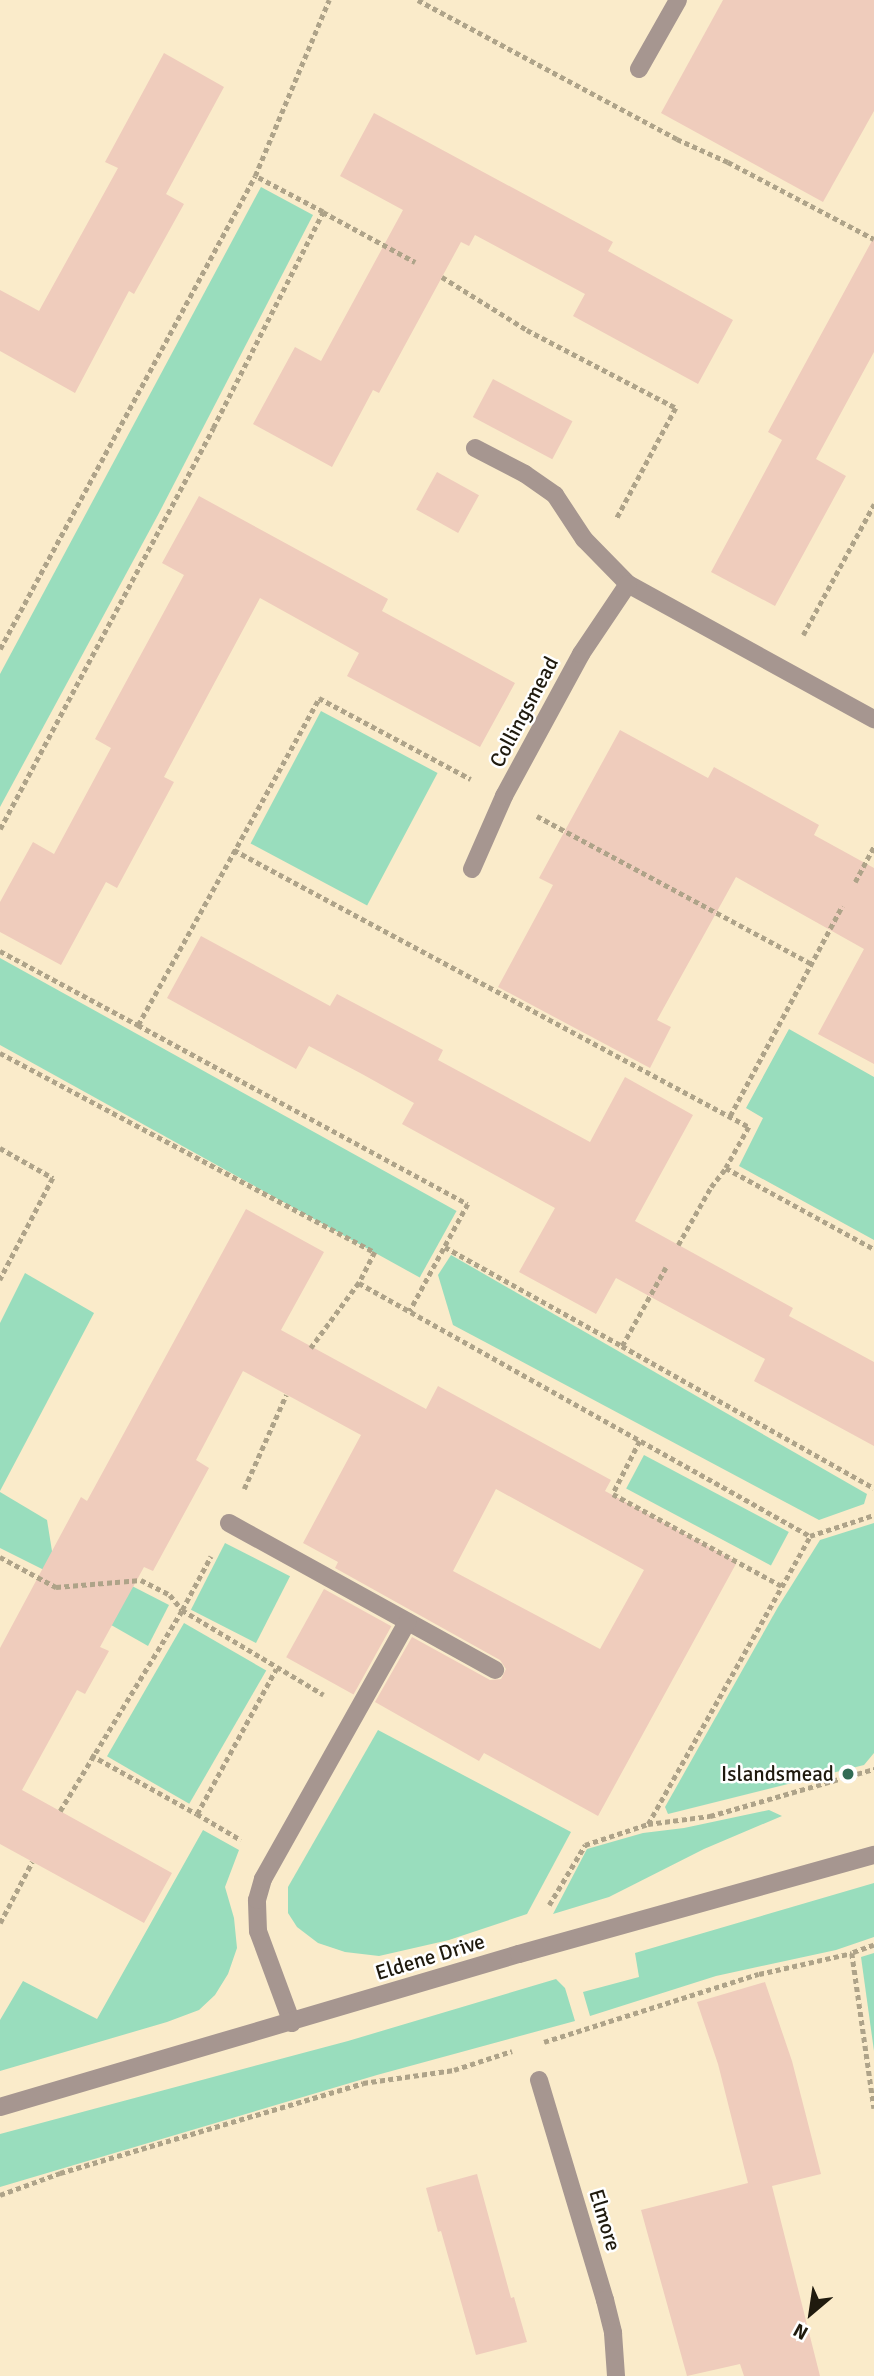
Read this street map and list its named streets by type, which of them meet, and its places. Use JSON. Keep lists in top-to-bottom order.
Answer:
{
  "streets": {
    "street": ["Collingsmead", "Eldene Drive", "Elmore"]
  },
  "places": ["Islandsmead"],
  "north": "bottom left"
}
